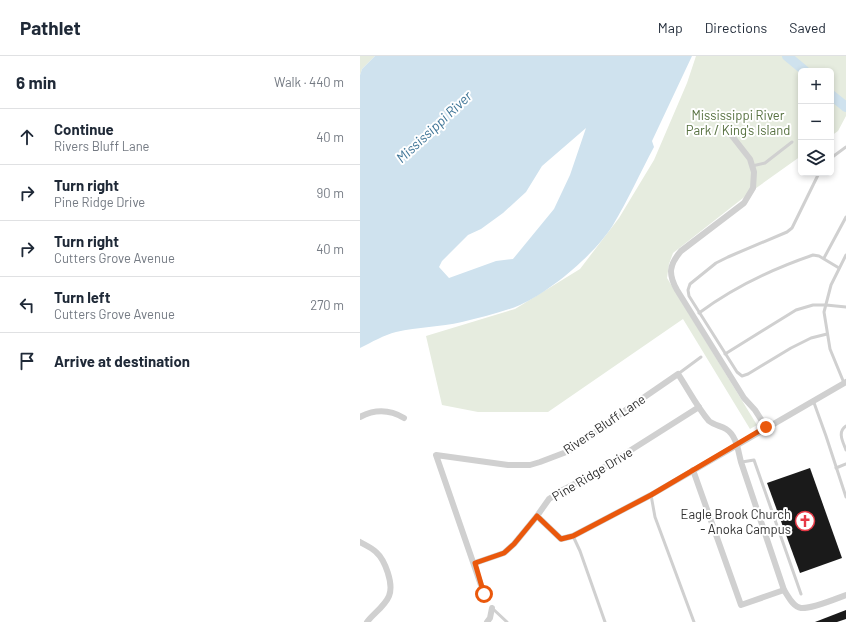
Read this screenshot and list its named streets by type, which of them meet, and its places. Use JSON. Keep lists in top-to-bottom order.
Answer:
{
  "streets": {
    "street": ["Rivers Bluff Lane", "Pine Ridge Drive"]
  },
  "crossings": [
    ["Rivers Bluff Lane", "Pine Ridge Drive"]
  ],
  "water": ["Mississippi River"],
  "parks": ["Mississippi River Park / King's Island"],
  "places": {
    "church": ["Eagle Brook Church - Anoka Campus"]
  },
  "page": {
    "header": "Pathlet",
    "nav": ["Map", "Directions", "Saved"],
    "heading": ["6 min", "Walk · 440 m"],
    "map_buttons": ["+", "−"],
    "list": [
      ["Continue", "Rivers Bluff Lane", "40 m"],
      ["Turn right", "Pine Ridge Drive", "90 m"],
      ["Turn right", "Cutters Grove Avenue", "40 m"],
      ["Turn left", "Cutters Grove Avenue", "270 m"],
      "Arrive at destination"
    ]
  }
}
